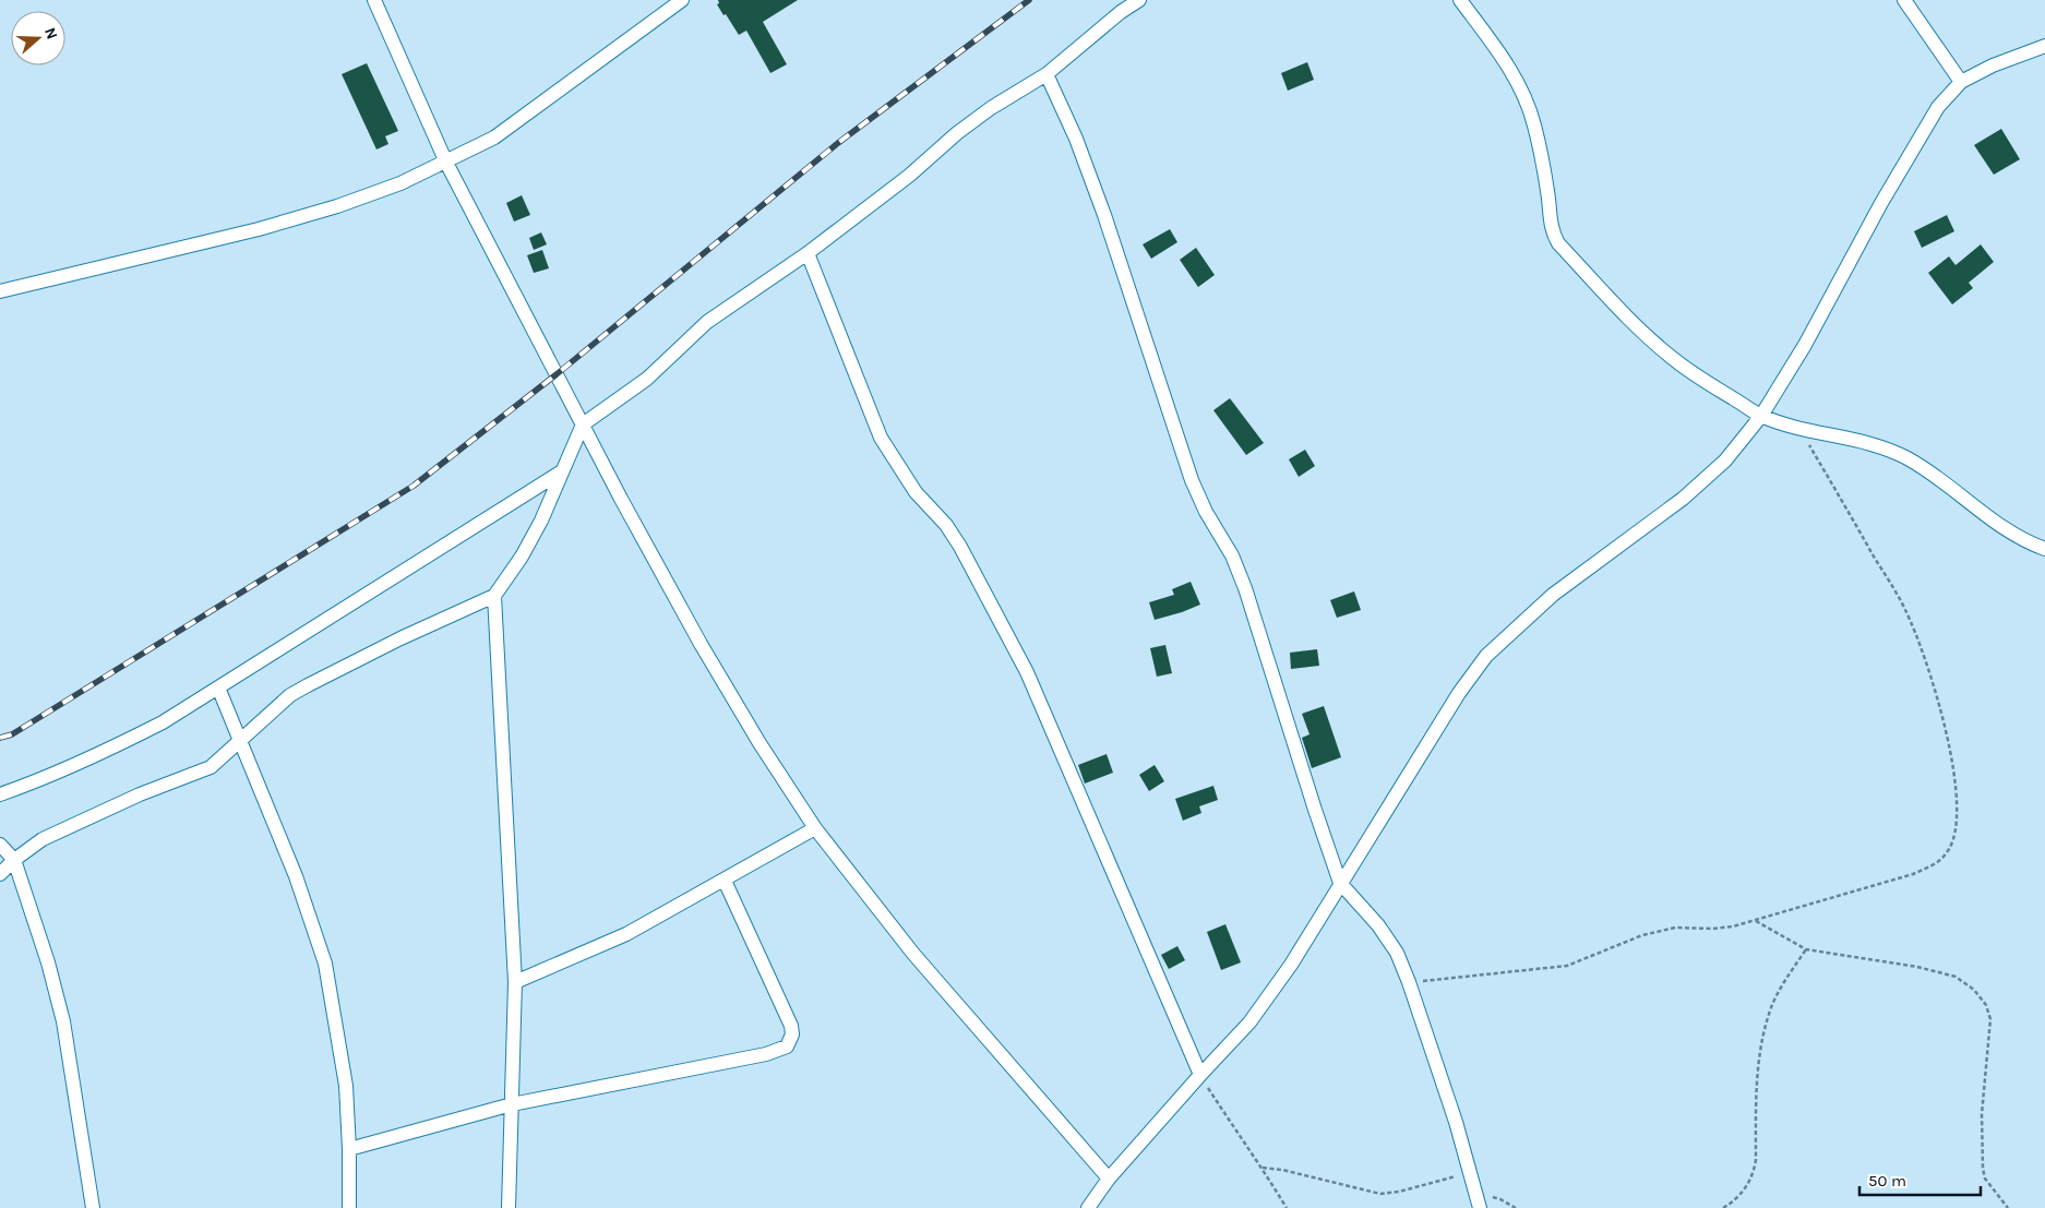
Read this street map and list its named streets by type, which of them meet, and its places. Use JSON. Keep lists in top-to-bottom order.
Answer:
{
  "scale_bar": "50 m",
  "north": "right"
}
